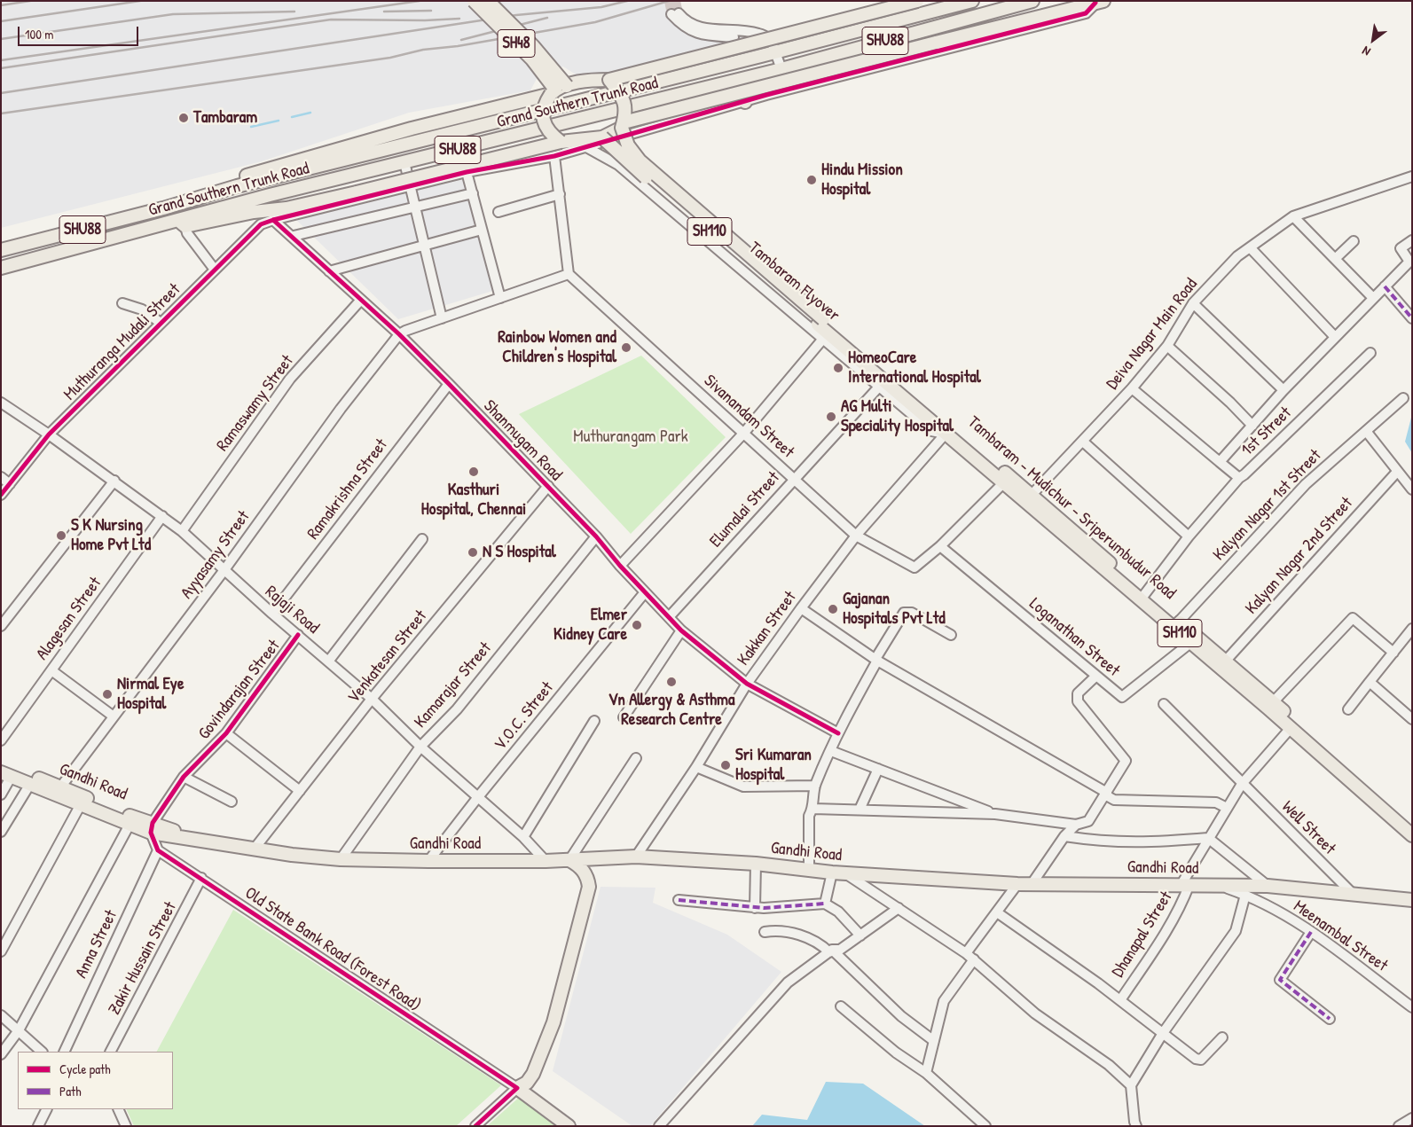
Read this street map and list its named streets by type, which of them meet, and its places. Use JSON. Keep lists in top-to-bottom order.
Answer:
{
  "streets": {
    "main road": [
      "SHU88",
      "SH48",
      "Grand Southern Trunk Road",
      "SH110",
      "Tambaram Flyover",
      "Tambaram - Mudichur - Sriperumbudur Road",
      "Gandhi Road"
    ],
    "street": [
      "Deiva Nagar Main Road",
      "Muthuranga Mudali Street",
      "Ramaswamy Street",
      "Sivanandam Street",
      "1st Street",
      "Shanmugam Road",
      "Ramakrishna Street",
      "Kalyan Nagar 1st Street",
      "Elumalai Street",
      "Ayyasamy Street",
      "Kalyan Nagar 2nd Street",
      "Rajaji Road",
      "Alagesan Street",
      "Kakkan Street",
      "Loganathan Street",
      "Venkatesan Street",
      "Kamarajar Street",
      "Govindarajan Street",
      "V.O.C. Street",
      "Well Street",
      "Dhanapal Street",
      "Meenambal Street",
      "Anna Street",
      "Old State Bank Road (Forest Road)",
      "Zakir Hussain Street"
    ]
  },
  "crossings": [
    ["SH48", "Tambaram Flyover"],
    ["Tambaram Flyover", "Tambaram - Mudichur - Sriperumbudur Road"],
    ["Tambaram Flyover", "Kakkan Street"],
    ["Deiva Nagar Main Road", "Tambaram - Mudichur - Sriperumbudur Road"],
    ["Muthuranga Mudali Street", "Shanmugam Road"],
    ["Muthuranga Mudali Street", "Rajaji Road"],
    ["Ramaswamy Street", "Shanmugam Road"],
    ["Ramaswamy Street", "Rajaji Road"],
    ["Sivanandam Street", "Tambaram - Mudichur - Sriperumbudur Road"],
    ["Sivanandam Street", "Elumalai Street"],
    ["Sivanandam Street", "Kakkan Street"],
    ["Sivanandam Street", "Loganathan Street"],
    ["1st Street", "Tambaram - Mudichur - Sriperumbudur Road"],
    ["Shanmugam Road", "Ramakrishna Street"],
    ["Shanmugam Road", "Elumalai Street"],
    ["Shanmugam Road", "Ayyasamy Street"],
    ["Shanmugam Road", "Kakkan Street"],
    ["Shanmugam Road", "Venkatesan Street"],
    ["Shanmugam Road", "Kamarajar Street"],
    ["Shanmugam Road", "V.O.C. Street"],
    ["Ramakrishna Street", "Rajaji Road"],
    ["Kalyan Nagar 1st Street", "Tambaram - Mudichur - Sriperumbudur Road"],
    ["Tambaram - Mudichur - Sriperumbudur Road", "Kalyan Nagar 2nd Street"],
    ["Tambaram - Mudichur - Sriperumbudur Road", "Kakkan Street"],
    ["Tambaram - Mudichur - Sriperumbudur Road", "Loganathan Street"],
    ["Tambaram - Mudichur - Sriperumbudur Road", "Dhanapal Street"],
    ["Ayyasamy Street", "Rajaji Road"],
    ["Ayyasamy Street", "Gandhi Road"],
    ["Rajaji Road", "Alagesan Street"],
    ["Rajaji Road", "Venkatesan Street"],
    ["Rajaji Road", "Kamarajar Street"],
    ["Rajaji Road", "Govindarajan Street"],
    ["Rajaji Road", "V.O.C. Street"],
    ["Rajaji Road", "Gandhi Road"],
    ["Kakkan Street", "Gandhi Road"],
    ["Venkatesan Street", "Gandhi Road"],
    ["Kamarajar Street", "Gandhi Road"],
    ["Govindarajan Street", "Gandhi Road"],
    ["V.O.C. Street", "Gandhi Road"],
    ["Gandhi Road", "Well Street"],
    ["Gandhi Road", "Dhanapal Street"],
    ["Gandhi Road", "Meenambal Street"],
    ["Well Street", "Dhanapal Street"],
    ["Anna Street", "Old State Bank Road (Forest Road)"],
    ["Old State Bank Road (Forest Road)", "Zakir Hussain Street"]
  ],
  "parks": ["Muthurangam Park"],
  "places": [
    "Tambaram",
    "Hindu Mission Hospital",
    "Rainbow Women and Children's Hospital",
    "HomeoCare International Hospital",
    "AG Multi Speciality Hospital",
    "Kasthuri Hospital, Chennai",
    "S K Nursing Home Pvt Ltd",
    "N S Hospital",
    "Gajanan Hospitals Pvt Ltd",
    "Elmer Kidney Care",
    "Vn Allergy & Asthma Research Centre",
    "Nirmal Eye Hospital",
    "Sri Kumaran Hospital"
  ],
  "legend": ["Cycle path", "Path"],
  "scale_bar": "100 m",
  "north": "bottom left"
}
